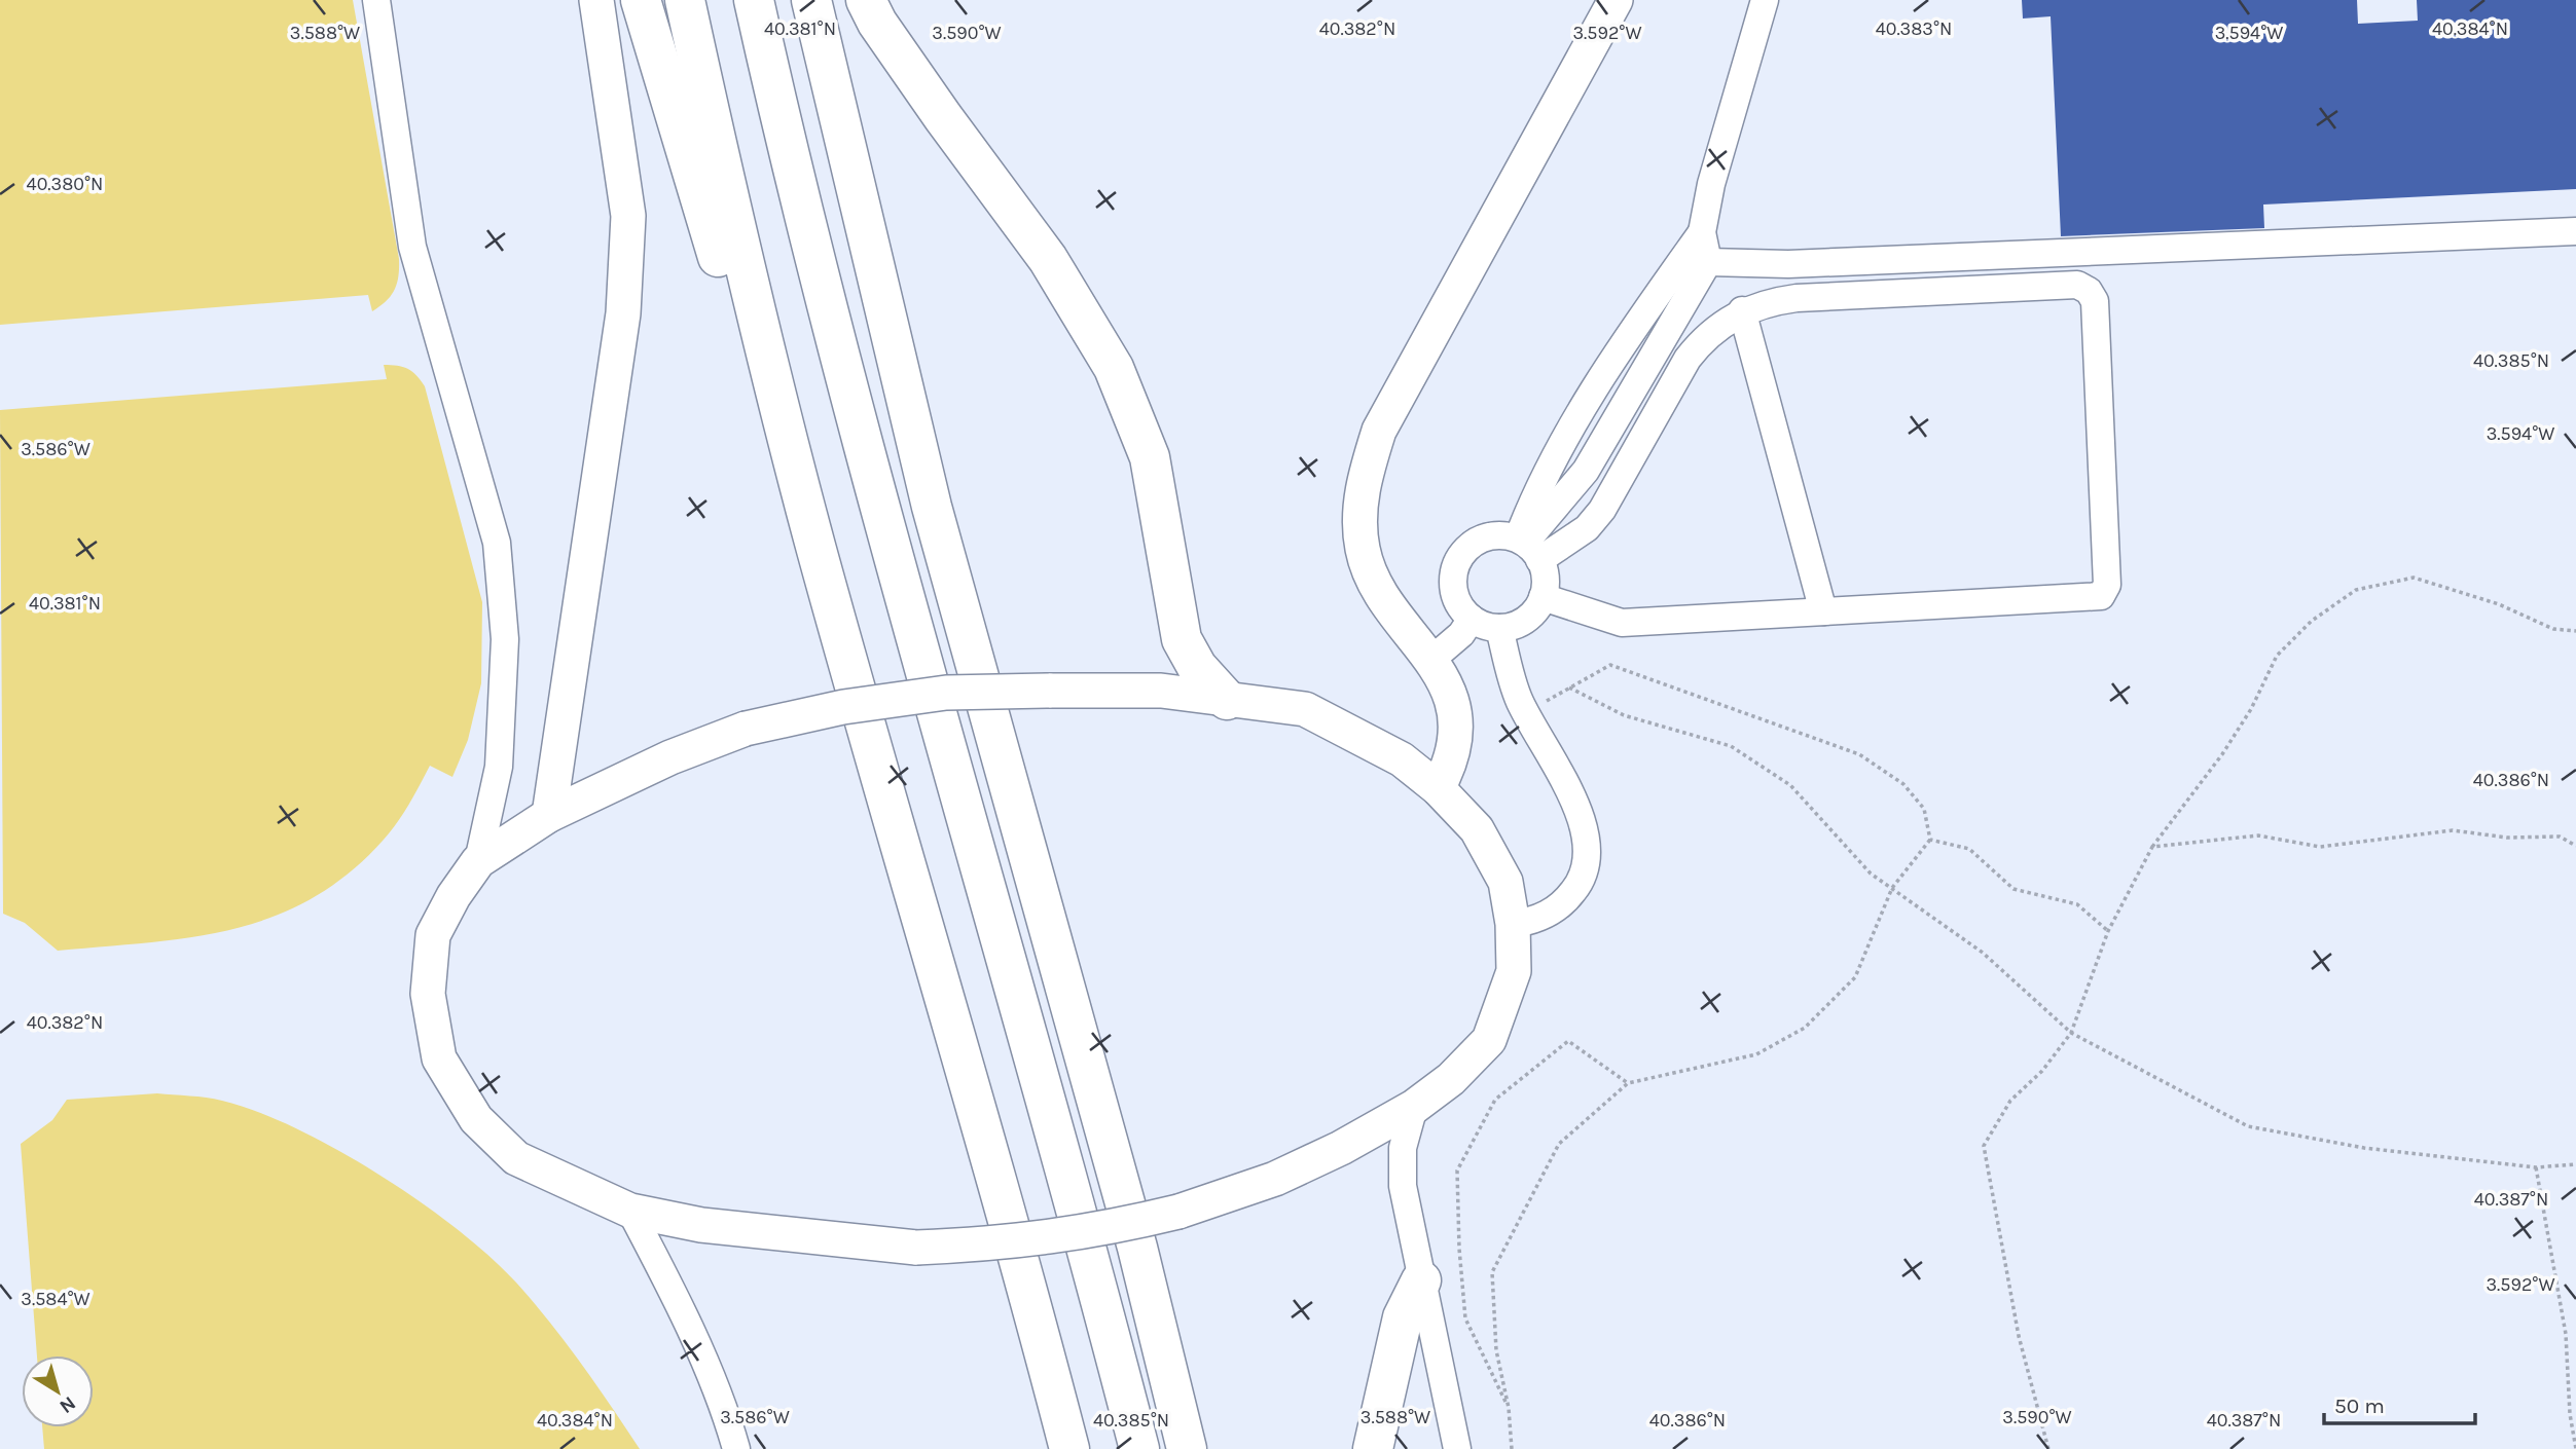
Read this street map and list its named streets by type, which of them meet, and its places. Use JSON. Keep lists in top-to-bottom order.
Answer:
{
  "scale_bar": "50 m",
  "north": "bottom right",
  "coordinates": [
    "40.381°N",
    "40.382°N",
    "40.383°N",
    "40.384°N",
    "3.588°W",
    "3.590°W",
    "3.592°W",
    "3.594°W",
    "40.380°N",
    "40.385°N",
    "3.586°W",
    "40.386°N",
    "40.387°N",
    "3.584°W"
  ]
}
